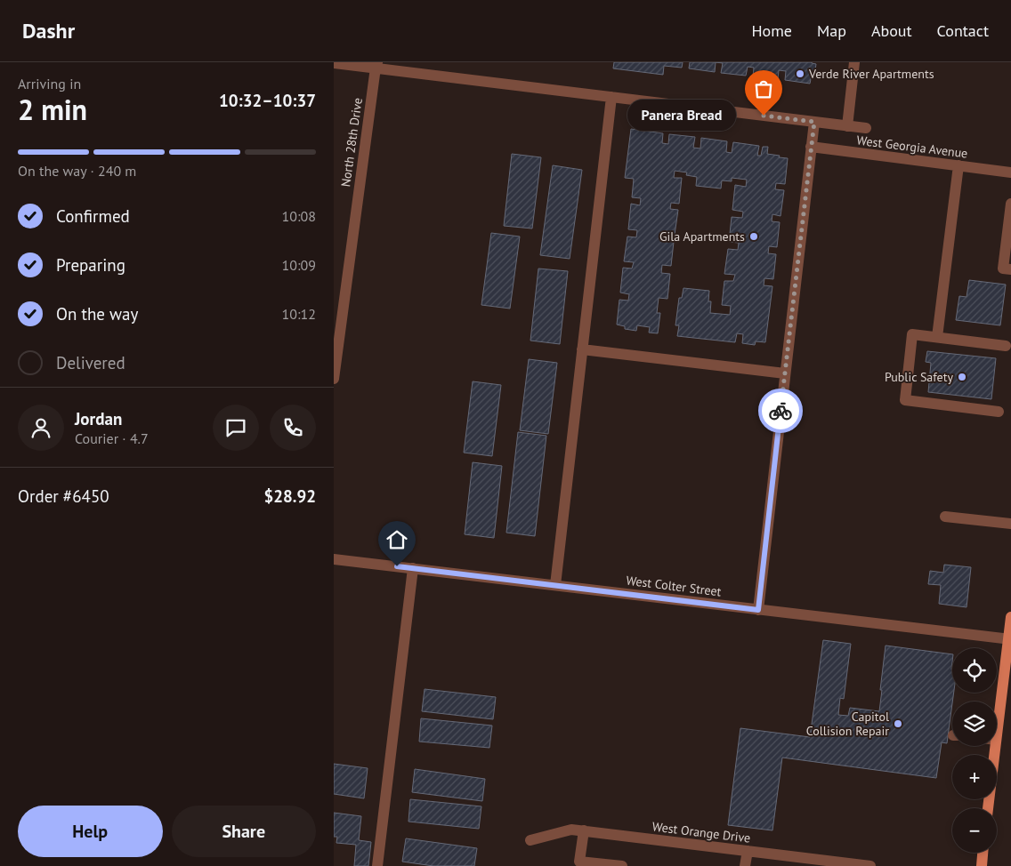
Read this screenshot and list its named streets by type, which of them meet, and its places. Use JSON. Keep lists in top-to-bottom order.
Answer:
{
  "streets": {
    "street": [
      "North 28th Drive",
      "West Georgia Avenue",
      "West Colter Street",
      "West Orange Drive"
    ]
  },
  "places": [
    "Verde River Apartments",
    "Panera Bread",
    "Gila Apartments",
    "Public Safety",
    "Capitol Collision Repair"
  ],
  "page": {
    "header": "Dashr",
    "nav": [
      "Home",
      "Map",
      "About",
      "Contact"
    ],
    "heading": ["2 min", "Arriving in", "10:32–10:37"],
    "panel": [
      "Jordan",
      "Courier · 4.7",
      "Order #6450",
      "$28.92"
    ],
    "bubble": "Panera Bread",
    "bar": "On the way · 240 m",
    "list": [
      ["Confirmed", "10:08"],
      ["Preparing", "10:09"],
      ["On the way", "10:12"],
      "Delivered"
    ],
    "map_buttons": ["+", "−"],
    "buttons": ["Help", "Share"]
  }
}
